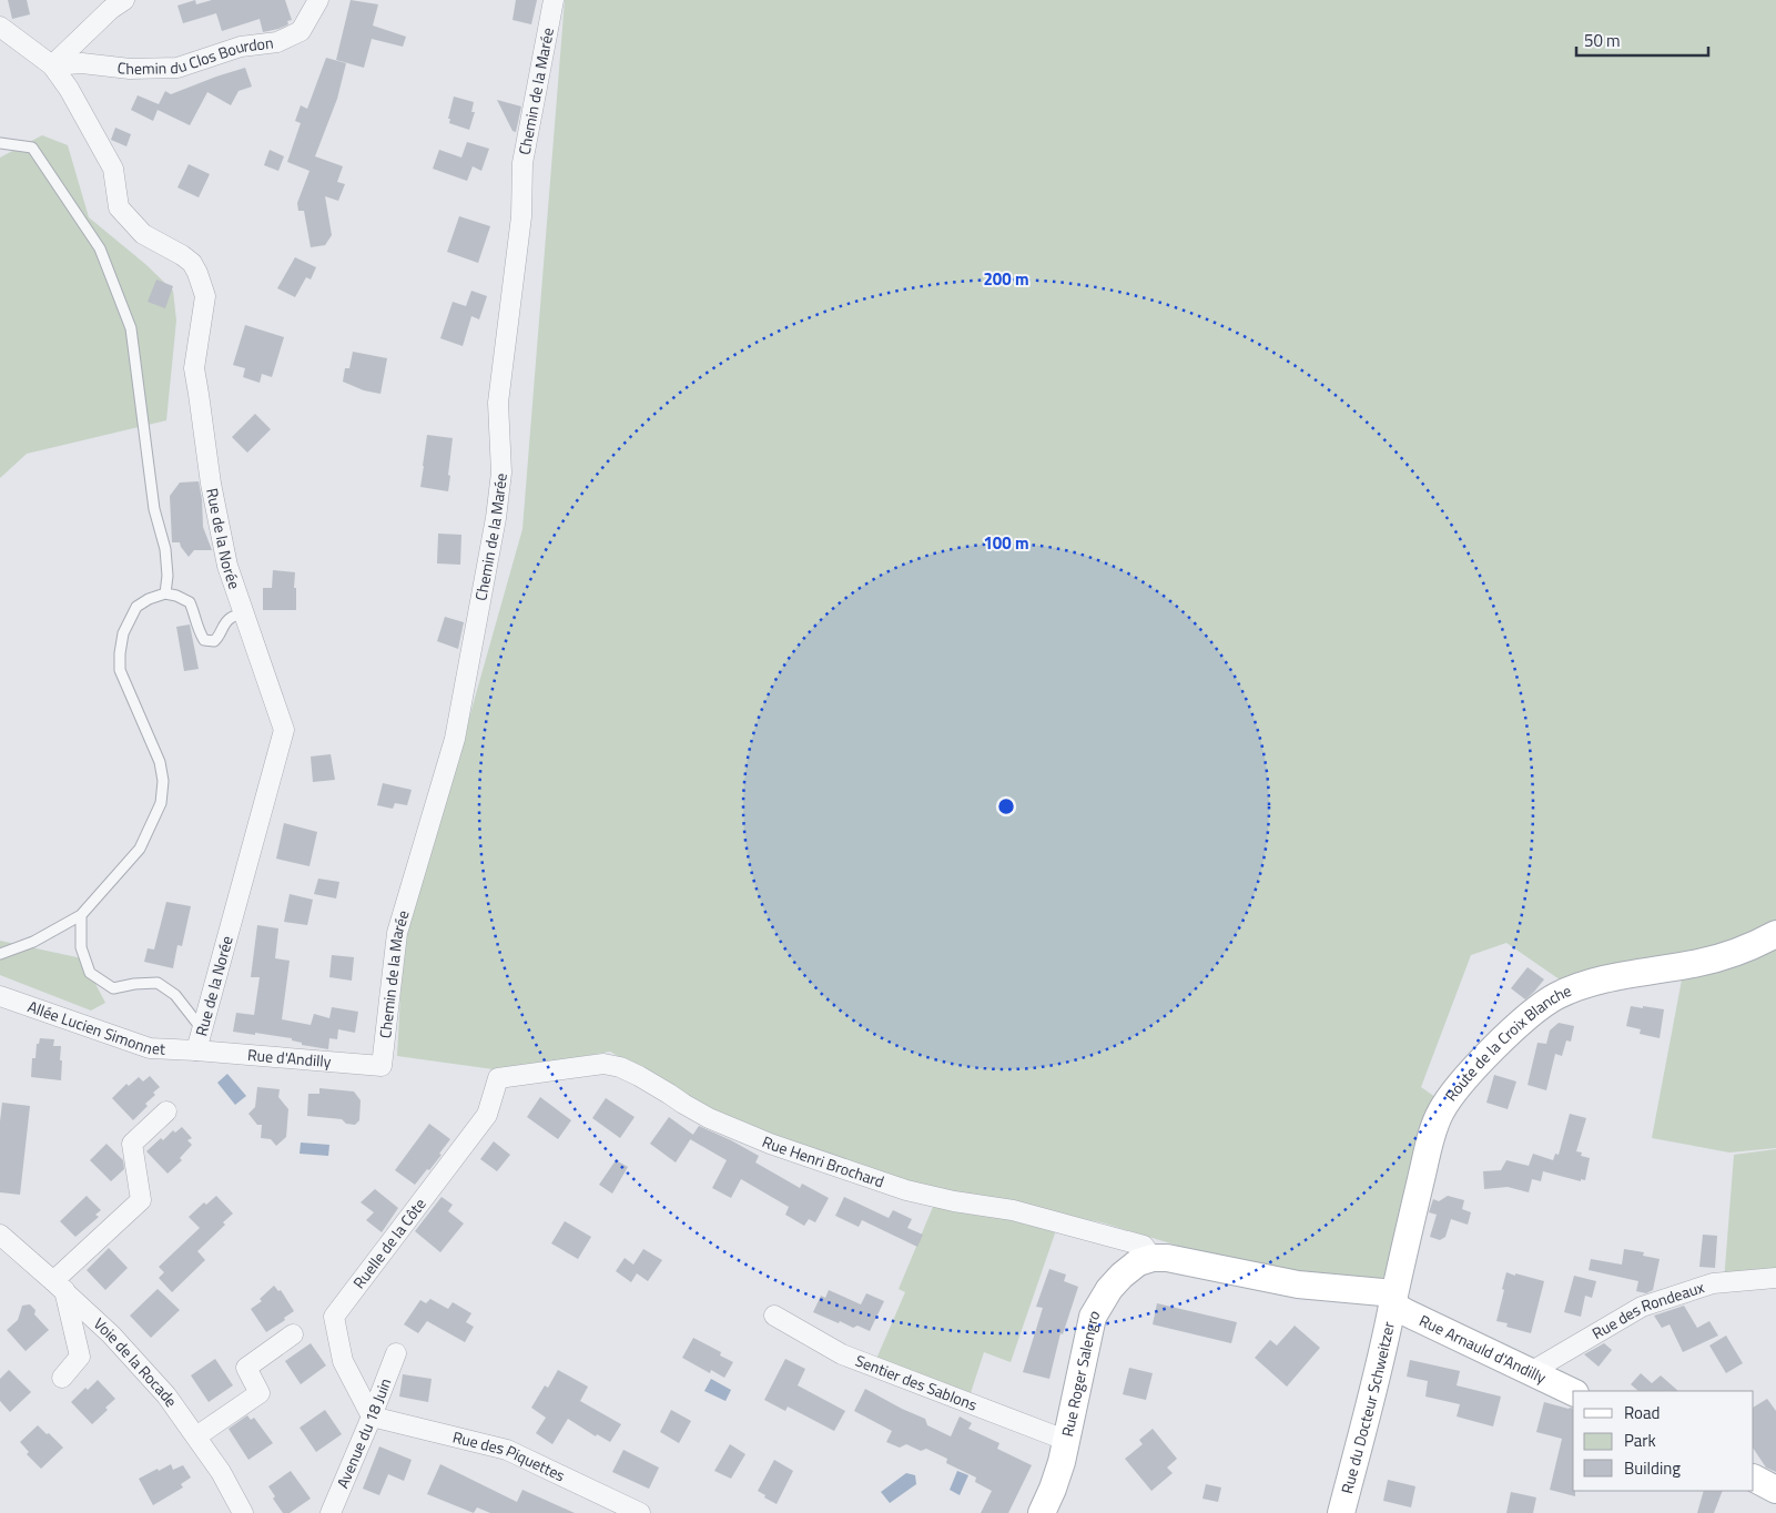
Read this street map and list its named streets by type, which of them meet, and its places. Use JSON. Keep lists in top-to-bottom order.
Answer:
{
  "streets": {
    "main road": [
      "Route de la Croix Blanche",
      "Rue Arnauld d'Andilly",
      "Rue Roger Salengro",
      "Rue du Docteur Schweitzer"
    ],
    "street": [
      "Chemin du Clos Bourdon",
      "Chemin de la Marée",
      "Rue de la Norée",
      "Allée Lucien Simonnet",
      "Rue d'Andilly",
      "Rue Henri Brochard",
      "Ruelle de la Côte",
      "Rue des Rondeaux",
      "Voie de la Rocade",
      "Sentier des Sablons",
      "Avenue du 18 Juin",
      "Rue des Piquettes"
    ]
  },
  "crossings": [
    ["Chemin du Clos Bourdon", "Rue de la Norée"],
    ["Chemin de la Marée", "Rue d'Andilly"],
    ["Rue de la Norée", "Allée Lucien Simonnet"],
    ["Rue de la Norée", "Rue d'Andilly"],
    ["Allée Lucien Simonnet", "Rue d'Andilly"],
    ["Route de la Croix Blanche", "Rue Arnauld d'Andilly"],
    ["Route de la Croix Blanche", "Rue du Docteur Schweitzer"],
    ["Rue Henri Brochard", "Ruelle de la Côte"],
    ["Rue Henri Brochard", "Rue Roger Salengro"],
    ["Ruelle de la Côte", "Avenue du 18 Juin"],
    ["Ruelle de la Côte", "Rue des Piquettes"],
    ["Rue des Rondeaux", "Rue Arnauld d'Andilly"],
    ["Rue Arnauld d'Andilly", "Rue du Docteur Schweitzer"],
    ["Rue Roger Salengro", "Sentier des Sablons"],
    ["Avenue du 18 Juin", "Rue des Piquettes"]
  ],
  "legend": ["Road", "Park", "Building"],
  "scale_bar": "50 m",
  "rings": ["200 m", "100 m"]
}
